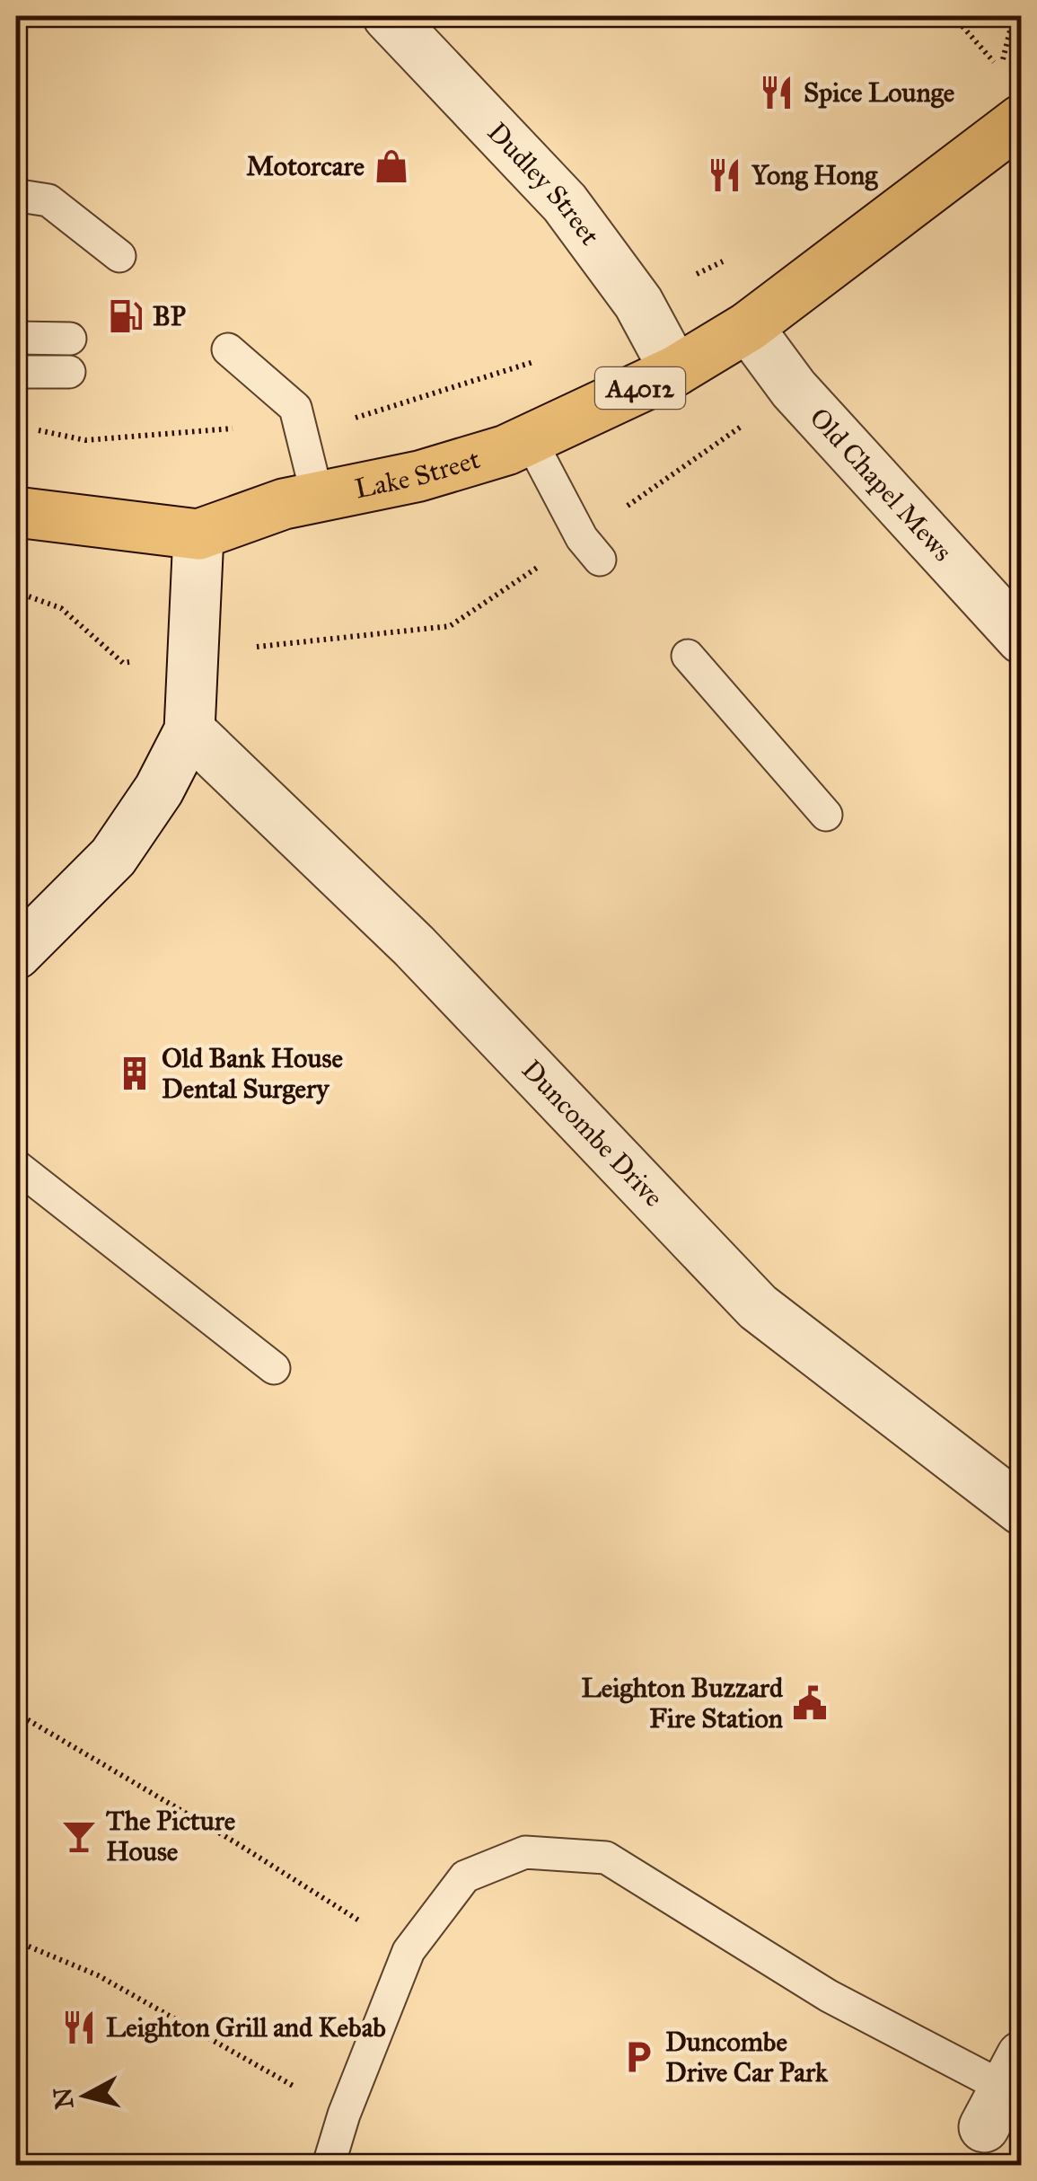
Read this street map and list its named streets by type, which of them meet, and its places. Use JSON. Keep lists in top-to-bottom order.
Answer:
{
  "streets": {
    "main road": ["A4012", "Lake Street"],
    "street": ["Dudley Street", "Old Chapel Mews", "Duncombe Drive"]
  },
  "crossings": [
    ["Dudley Street", "Lake Street"],
    ["A4012", "Lake Street"],
    ["Lake Street", "Old Chapel Mews"]
  ],
  "places": {
    "restaurant": ["Spice Lounge", "Yong Hong", "Leighton Grill and Kebab"],
    "shop": ["Motorcare"],
    "fuel station": ["BP"],
    "building": ["Old Bank House Dental Surgery"],
    "public building": ["Leighton Buzzard Fire Station"],
    "bar": ["The Picture House"],
    "parking": ["Duncombe Drive Car Park"]
  },
  "north": "left"
}
